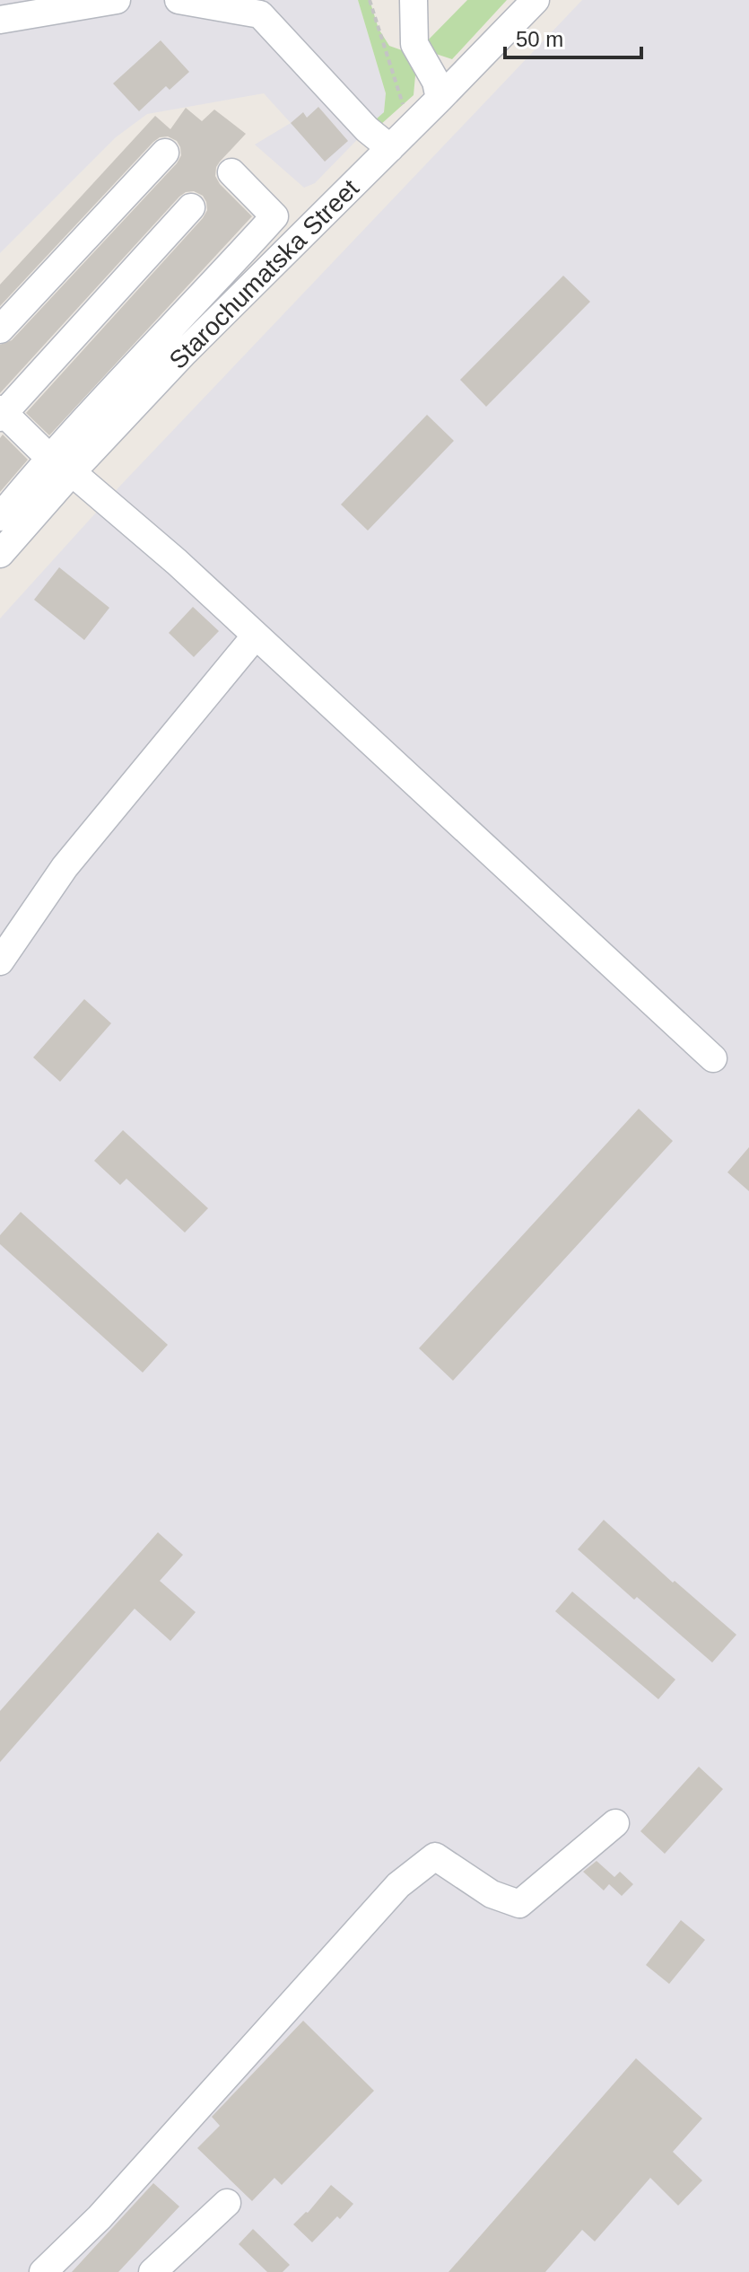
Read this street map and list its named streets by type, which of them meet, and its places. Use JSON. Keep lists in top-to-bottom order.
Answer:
{
  "streets": {
    "street": ["Starochumatska Street"]
  },
  "scale_bar": "50 m"
}
